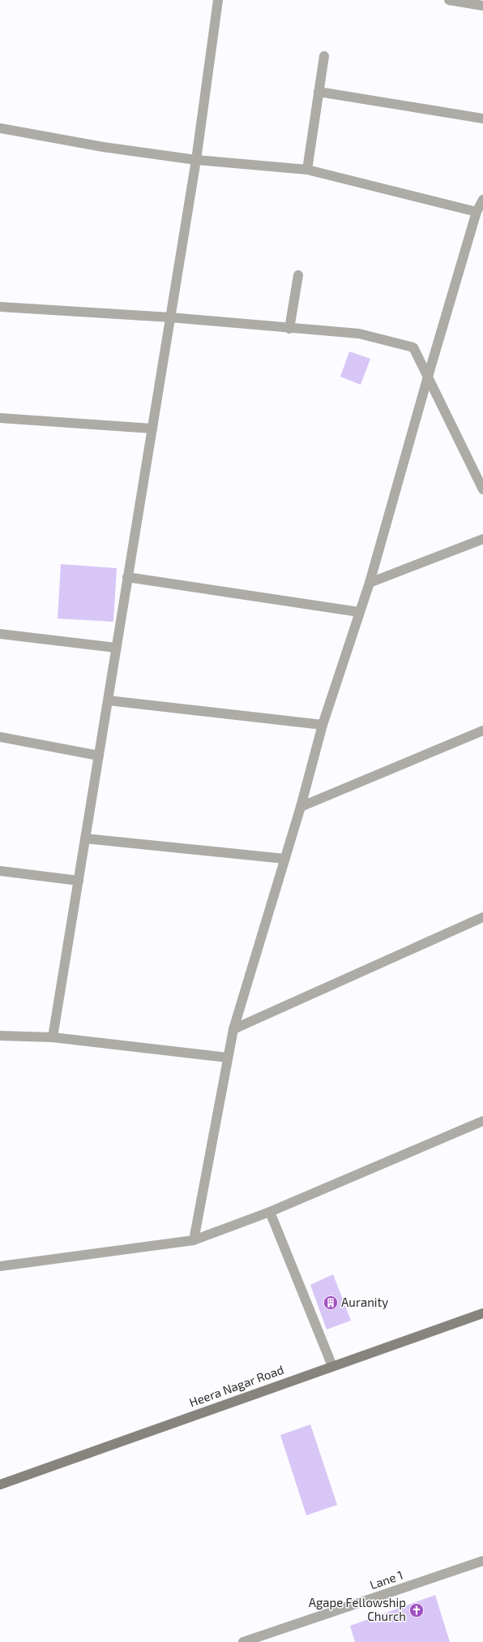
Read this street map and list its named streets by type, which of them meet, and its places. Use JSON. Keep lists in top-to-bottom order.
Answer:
{
  "streets": {
    "street": ["Heera Nagar Road", "Lane 1"]
  },
  "places": {
    "building": ["Auranity"],
    "church": ["Agape Fellowship Church"]
  }
}
